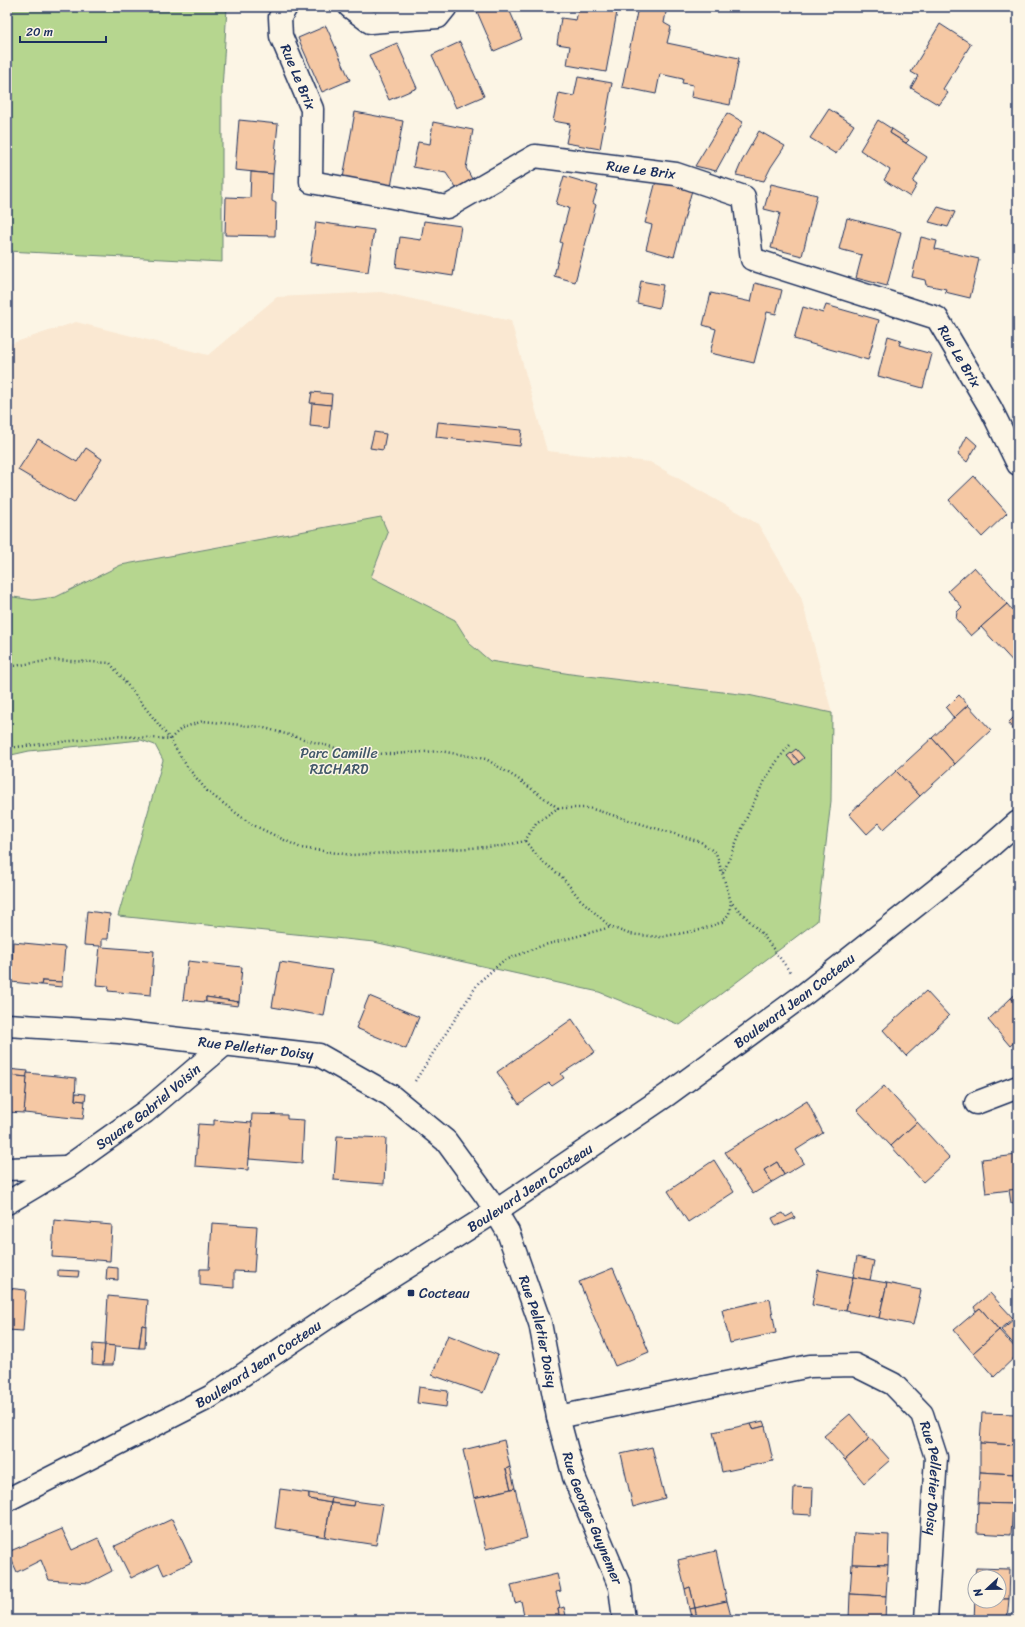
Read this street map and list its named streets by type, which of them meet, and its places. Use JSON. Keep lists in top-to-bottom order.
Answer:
{
  "streets": {
    "street": [
      "Rue Le Brix",
      "Boulevard Jean Cocteau",
      "Rue Pelletier Doisy",
      "Square Gabriel Voisin",
      "Rue Georges Guynemer"
    ]
  },
  "crossings": [
    ["Boulevard Jean Cocteau", "Rue Pelletier Doisy"],
    ["Rue Pelletier Doisy", "Square Gabriel Voisin"],
    ["Rue Pelletier Doisy", "Rue Georges Guynemer"]
  ],
  "parks": ["Parc Camille RICHARD"],
  "places": {
    "transit": ["Cocteau"]
  },
  "scale_bar": "20 m",
  "north": "left"
}
